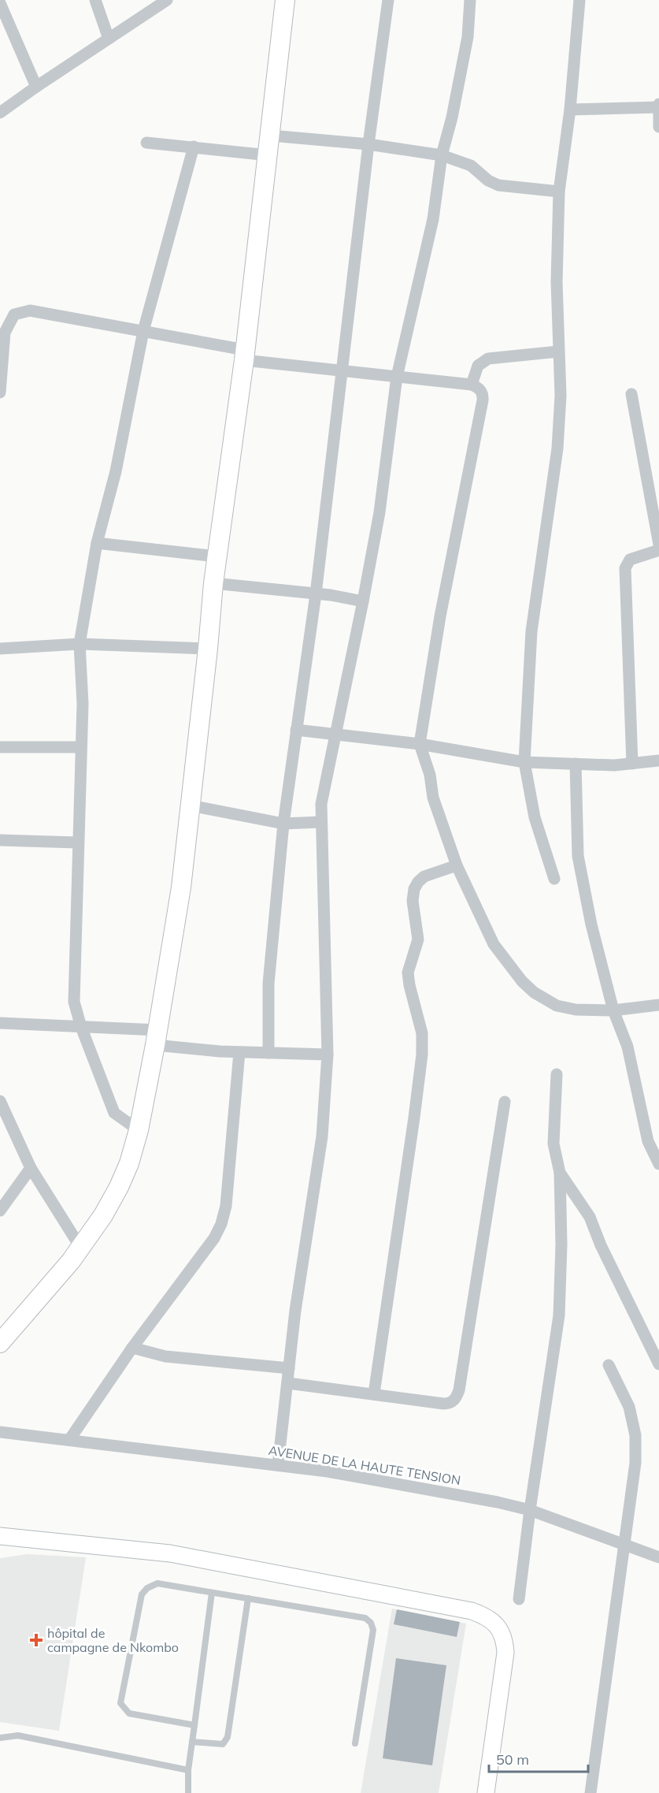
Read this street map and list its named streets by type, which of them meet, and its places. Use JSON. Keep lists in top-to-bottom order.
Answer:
{
  "streets": {
    "street": ["AVENUE DE LA HAUTE TENSION"]
  },
  "places": {
    "health": ["hôpital de campagne de Nkombo"]
  },
  "scale_bar": "50 m"
}
